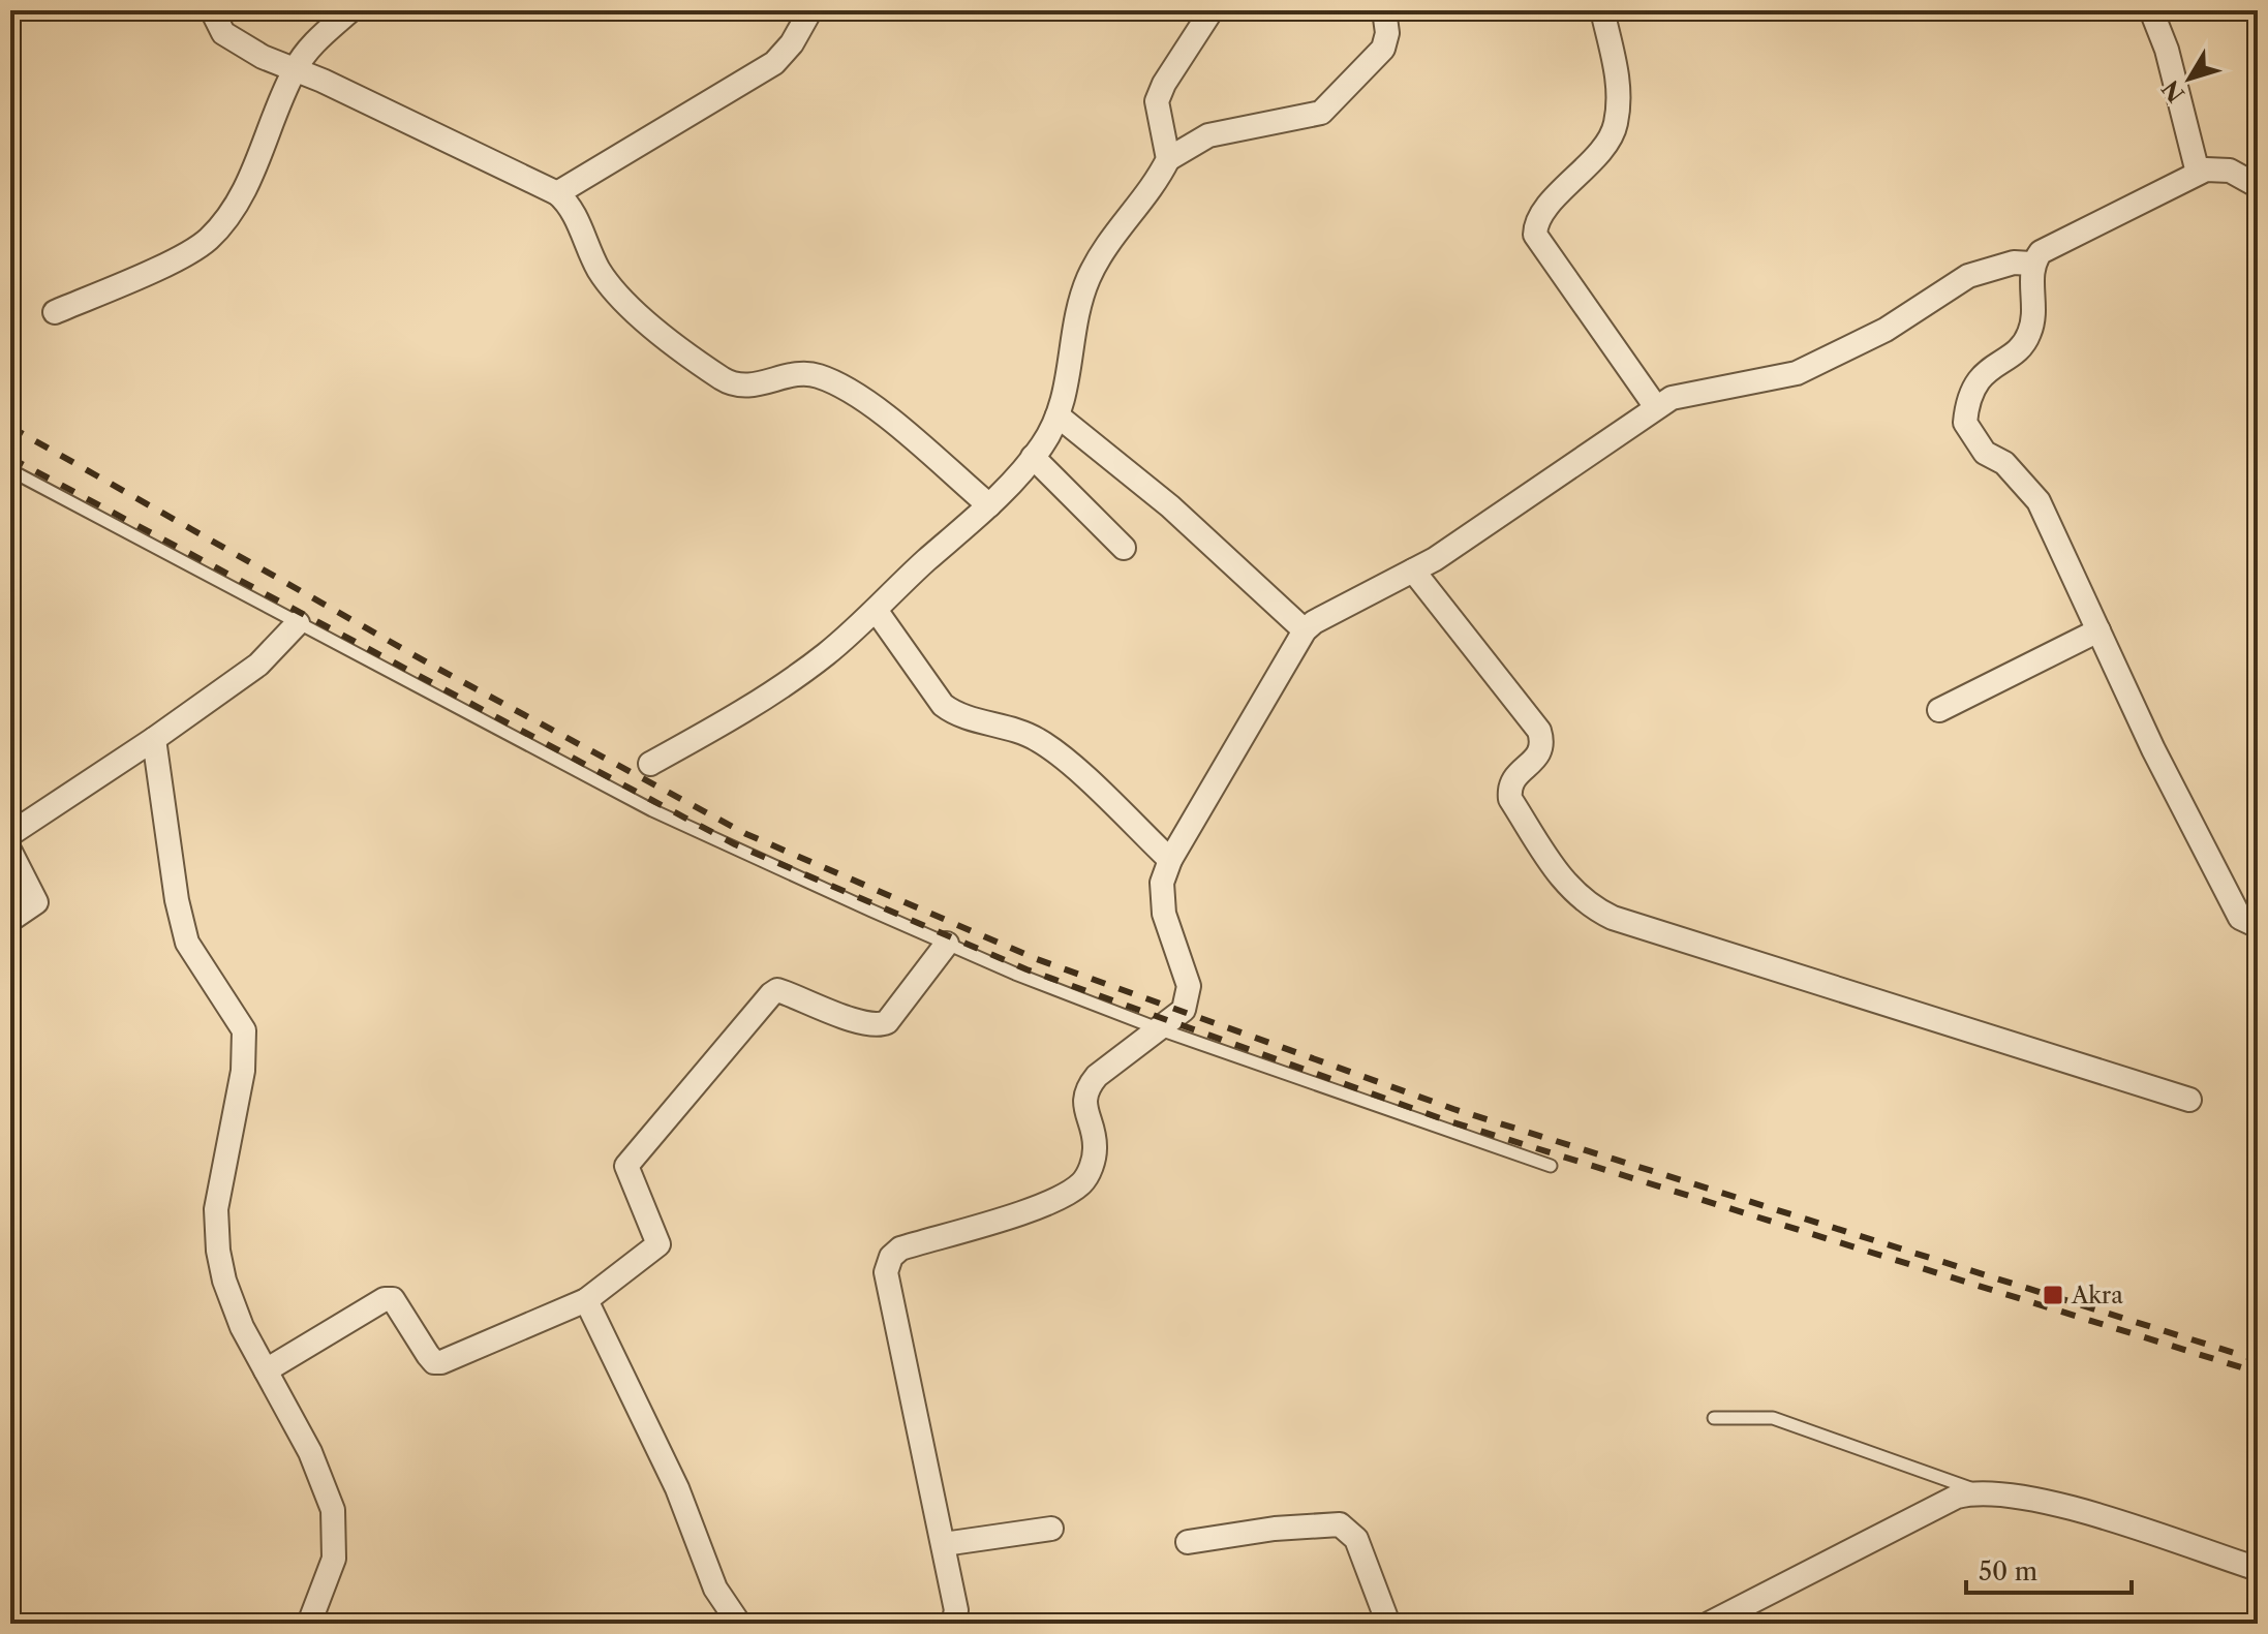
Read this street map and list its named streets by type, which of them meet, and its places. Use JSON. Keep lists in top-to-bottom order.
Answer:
{
  "places": {
    "transit": ["Akra"]
  },
  "scale_bar": "50 m",
  "north": "bottom left"
}
